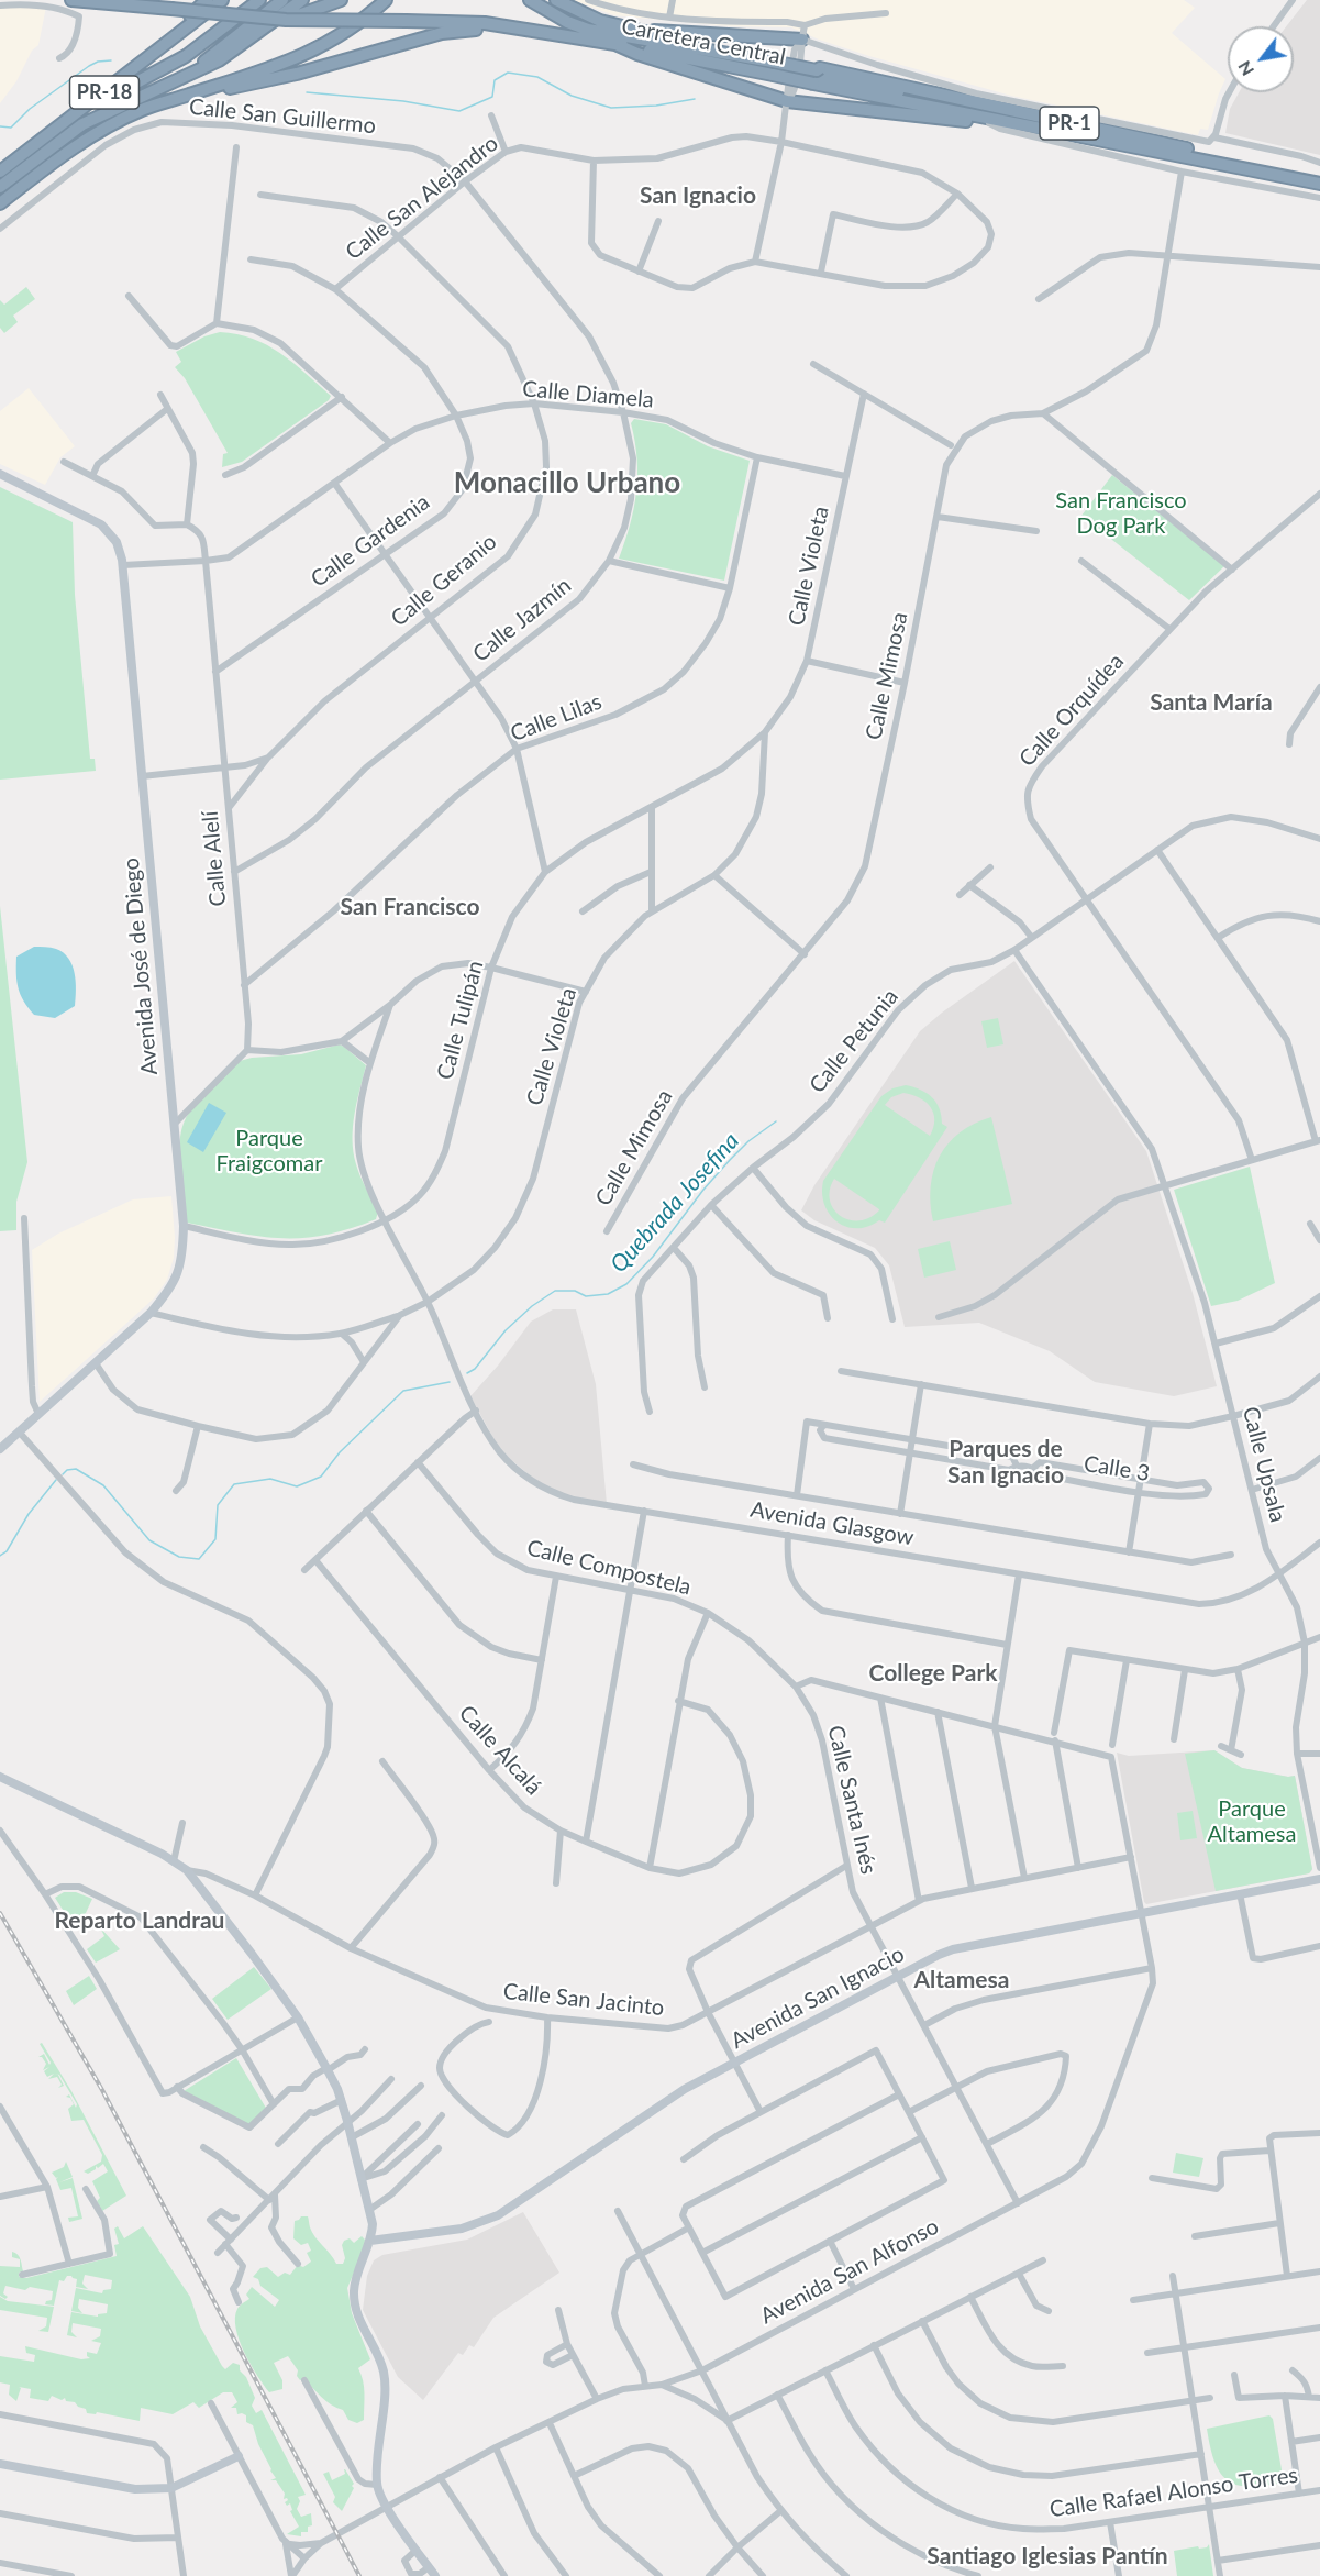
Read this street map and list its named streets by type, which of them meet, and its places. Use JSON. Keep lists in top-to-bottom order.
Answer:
{
  "streets": {
    "highway": ["Carretera Central", "PR-18", "PR-1"],
    "street": [
      "Calle San Guillermo",
      "Calle San Alejandro",
      "Calle Diamela",
      "Calle Gardenia",
      "Calle Violeta",
      "Calle Geranio",
      "Calle Jazmín",
      "Calle Mimosa",
      "Calle Orquídea",
      "Calle Lilas",
      "Calle Alelí",
      "Avenida José de Diego",
      "Calle Tulipán",
      "Calle Petunia",
      "Calle Upsala",
      "Calle 3",
      "Avenida Glasgow",
      "Calle Compostela",
      "Calle Alcalá",
      "Calle Santa Inés",
      "Avenida San Ignacio",
      "Calle San Jacinto",
      "Avenida San Alfonso",
      "Calle Rafael Alonso Torres"
    ]
  },
  "crossings": [
    ["Calle San Guillermo", "Calle San Alejandro"],
    ["Calle San Guillermo", "Calle Jazmín"],
    ["Calle San Alejandro", "Calle Gardenia"],
    ["Calle San Alejandro", "Calle Geranio"],
    ["Calle San Alejandro", "Calle Jazmín"],
    ["Calle Diamela", "Calle Gardenia"],
    ["Calle Diamela", "Calle Violeta"],
    ["Calle Diamela", "Calle Geranio"],
    ["Calle Diamela", "Calle Jazmín"],
    ["Calle Diamela", "Calle Lilas"],
    ["Calle Diamela", "Calle Alelí"],
    ["Calle Diamela", "Avenida José de Diego"],
    ["Calle Gardenia", "Calle Alelí"],
    ["Calle Violeta", "Avenida José de Diego"],
    ["Calle Violeta", "Calle Tulipán"],
    ["Calle Violeta", "Avenida Glasgow"],
    ["Calle Geranio", "Calle Alelí"],
    ["Calle Geranio", "Avenida José de Diego"],
    ["Calle Jazmín", "Calle Alelí"],
    ["Calle Orquídea", "Calle Petunia"],
    ["Calle Lilas", "Calle Alelí"],
    ["Avenida José de Diego", "Calle Tulipán"],
    ["Calle Tulipán", "Avenida Glasgow"],
    ["Calle Petunia", "Calle Upsala"],
    ["Calle Upsala", "Avenida Glasgow"],
    ["Calle Compostela", "Calle Santa Inés"],
    ["Calle Santa Inés", "Avenida San Ignacio"],
    ["Calle Santa Inés", "Calle San Jacinto"],
    ["Calle Santa Inés", "Avenida San Alfonso"],
    ["Avenida San Ignacio", "Avenida San Alfonso"],
    ["Calle San Jacinto", "Avenida San Alfonso"]
  ],
  "districts": [
    "San Ignacio",
    "Monacillo Urbano",
    "Santa María",
    "San Francisco",
    "Parques de San Ignacio",
    "College Park",
    "Reparto Landrau",
    "Altamesa",
    "Santiago Iglesias Pantín"
  ],
  "water": ["Quebrada Josefina"],
  "parks": ["San Francisco Dog Park", "Parque Fraigcomar", "Parque Altamesa"],
  "north": "bottom left"
}
